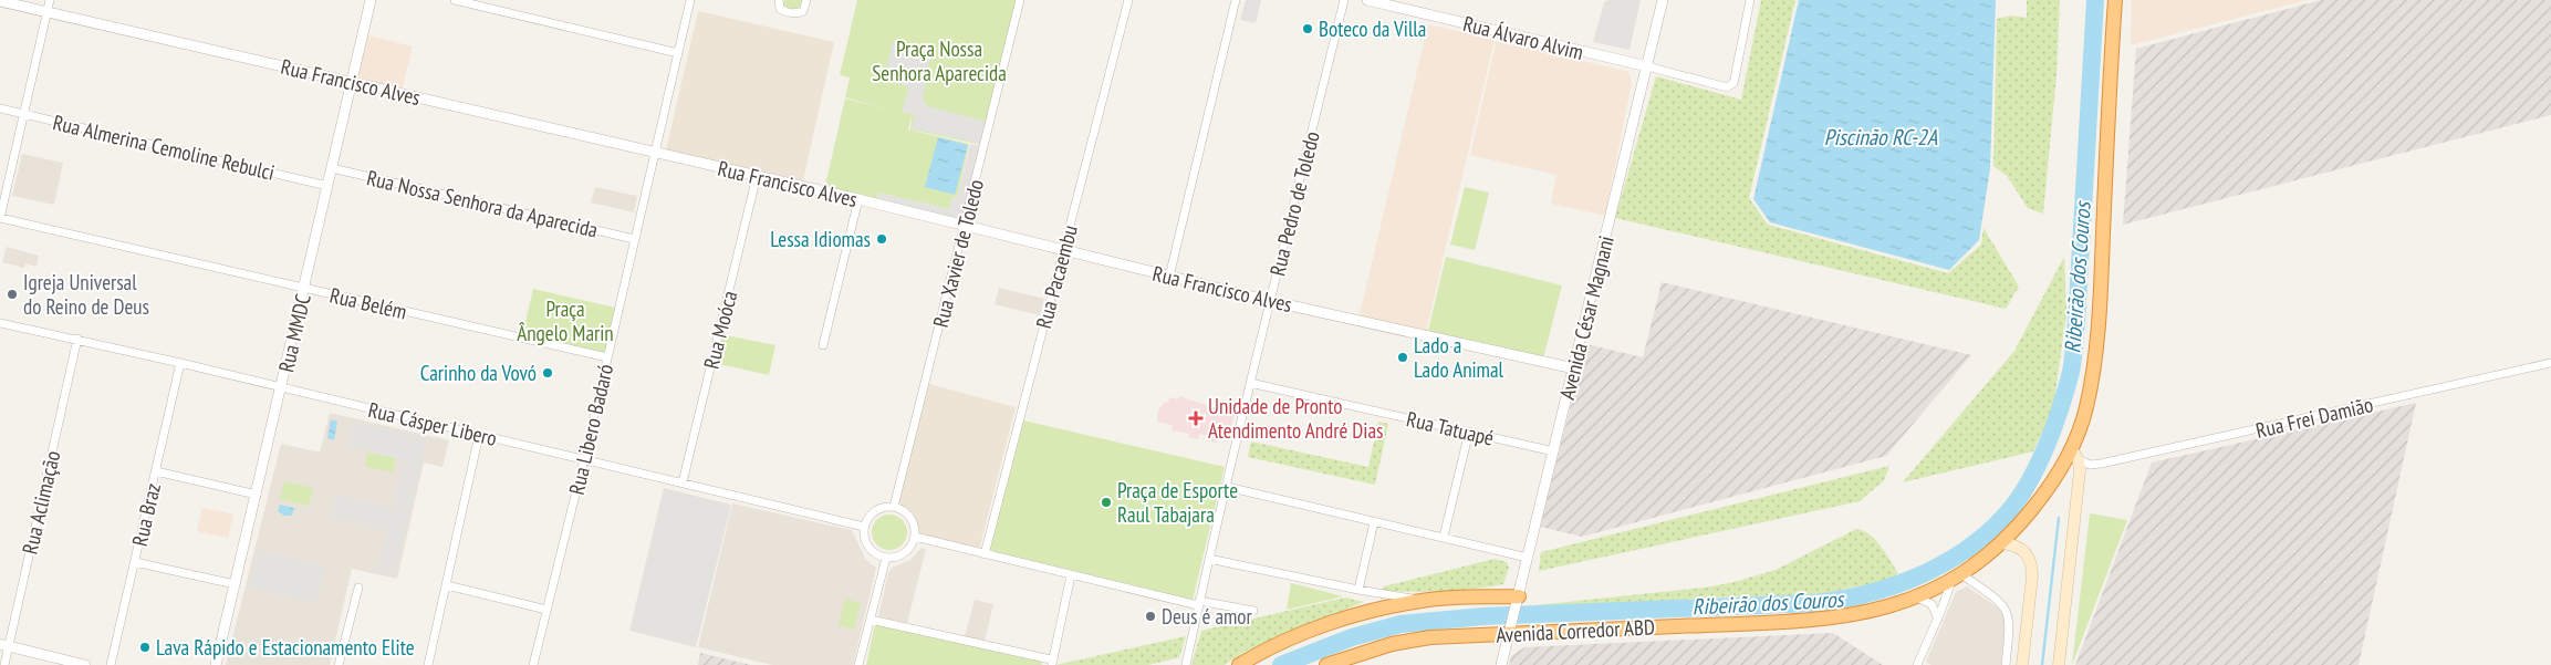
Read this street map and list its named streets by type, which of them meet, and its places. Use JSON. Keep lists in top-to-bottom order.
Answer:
{
  "streets": {
    "highway": ["Avenida Corredor ABD"],
    "street": [
      "Rua Álvaro Alvim",
      "Rua Francisco Alves",
      "Rua Almerina Cemoline Rebulci",
      "Rua Nossa Senhora da Aparecida",
      "Rua Pedro de Toledo",
      "Rua Xavier de Toledo",
      "Rua Pacaembu",
      "Rua Belém",
      "Avenida César Magnani",
      "Rua Moóca",
      "Rua MMDC",
      "Rua Frei Damião",
      "Rua Cásper Libero",
      "Rua Tatuapé",
      "Rua Libero Badaró",
      "Rua Aclimação",
      "Rua Braz"
    ]
  },
  "crossings": [
    ["Rua Álvaro Alvim", "Avenida César Magnani"],
    ["Rua Francisco Alves", "Rua Pedro de Toledo"],
    ["Rua Francisco Alves", "Rua Xavier de Toledo"],
    ["Rua Francisco Alves", "Rua Pacaembu"],
    ["Rua Francisco Alves", "Avenida César Magnani"],
    ["Rua Francisco Alves", "Rua Moóca"],
    ["Rua Francisco Alves", "Rua MMDC"],
    ["Rua Francisco Alves", "Rua Libero Badaró"],
    ["Rua Almerina Cemoline Rebulci", "Rua MMDC"],
    ["Rua Nossa Senhora da Aparecida", "Rua MMDC"],
    ["Rua Nossa Senhora da Aparecida", "Rua Libero Badaró"],
    ["Rua Pedro de Toledo", "Rua Tatuapé"],
    ["Rua Xavier de Toledo", "Rua Cásper Libero"],
    ["Rua Belém", "Rua MMDC"],
    ["Rua Belém", "Rua Libero Badaró"],
    ["Avenida César Magnani", "Rua Tatuapé"],
    ["Avenida César Magnani", "Avenida Corredor ABD"],
    ["Rua Moóca", "Rua Cásper Libero"],
    ["Rua MMDC", "Rua Cásper Libero"],
    ["Rua Frei Damião", "Avenida Corredor ABD"],
    ["Rua Cásper Libero", "Rua Libero Badaró"],
    ["Rua Cásper Libero", "Rua Aclimação"],
    ["Rua Cásper Libero", "Rua Braz"]
  ],
  "water": ["Piscinão RC-2A", "Ribeirão dos Couros"],
  "parks": ["Praça Nossa Senhora Aparecida", "Praça Ângelo Marin"],
  "places": {
    "other": [
      "Boteco da Villa",
      "Lessa Idiomas",
      "Igreja Universal do Reino de Deus",
      "Lado a Lado Animal",
      "Carinho da Vovó",
      "Praça de Esporte Raul Tabajara",
      "Deus é amor",
      "Lava Rápido e Estacionamento Elite"
    ],
    "health": ["Unidade de Pronto Atendimento André Dias"]
  }
}
